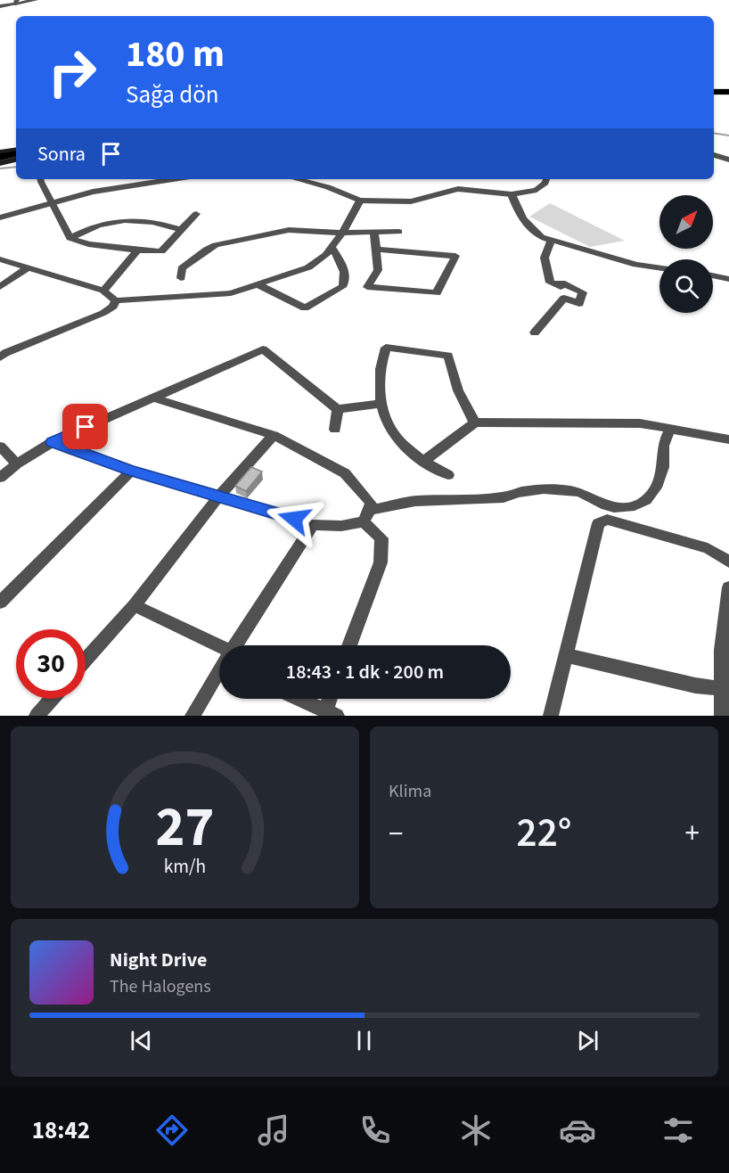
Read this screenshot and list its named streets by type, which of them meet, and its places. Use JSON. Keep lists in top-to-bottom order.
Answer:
{
  "north": "top right",
  "page": {
    "turn": ["180 m", "Sağa dön"],
    "then": "Sonra",
    "limit": "30",
    "trip": "18:43 · 1 dk · 200 m",
    "tile": "Klima",
    "heat": ["−", "22°", "+"],
    "song": ["Night Drive", "The Halogens"],
    "tabs": "18:42",
    "gauge": ["27", "km/h"]
  }
}
